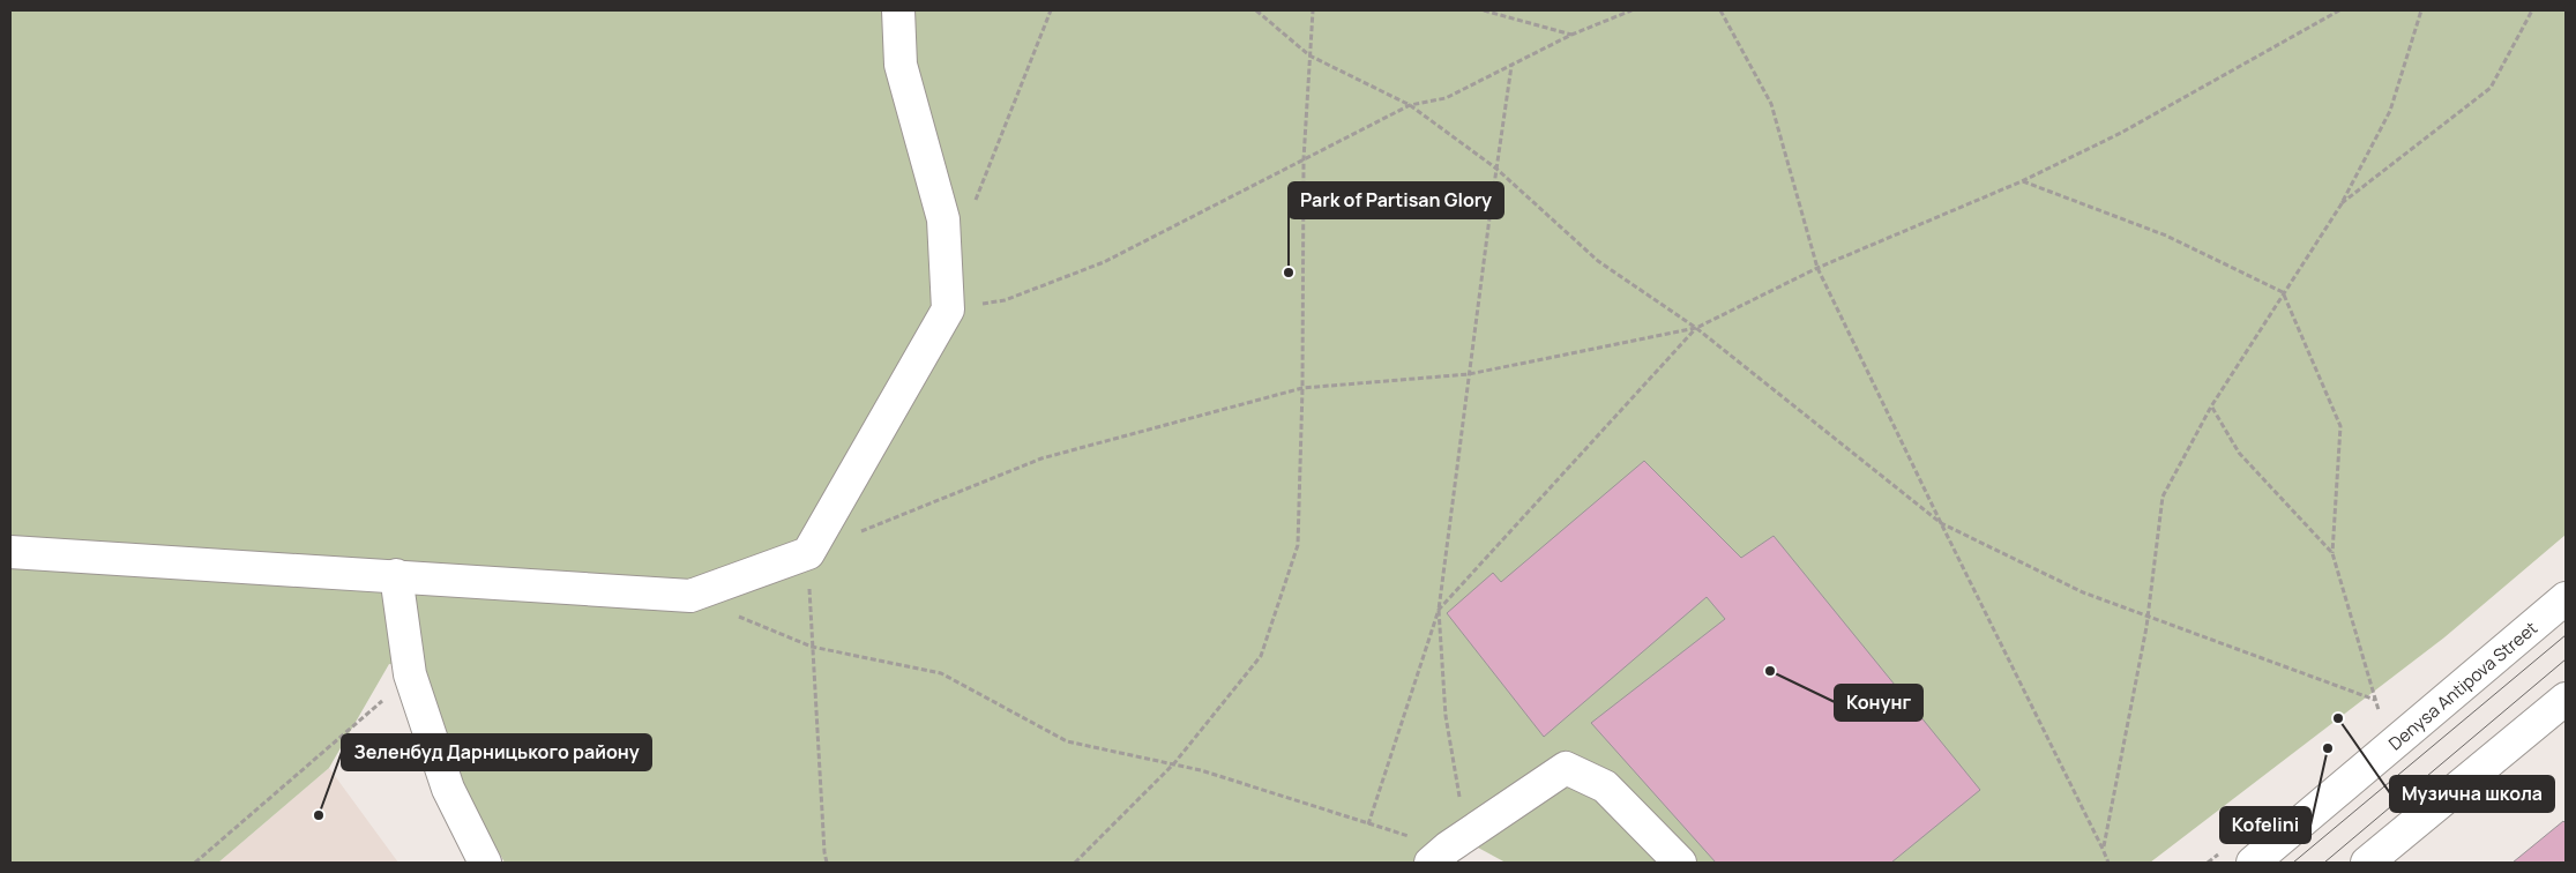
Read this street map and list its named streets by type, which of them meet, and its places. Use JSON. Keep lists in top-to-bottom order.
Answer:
{
  "streets": {
    "street": ["Denysa Antipova Street"]
  },
  "places": [
    "Park of Partisan Glory",
    "Конунг",
    "Музична школа",
    "Kofelini",
    "Зеленбуд Дарницького району"
  ]
}
